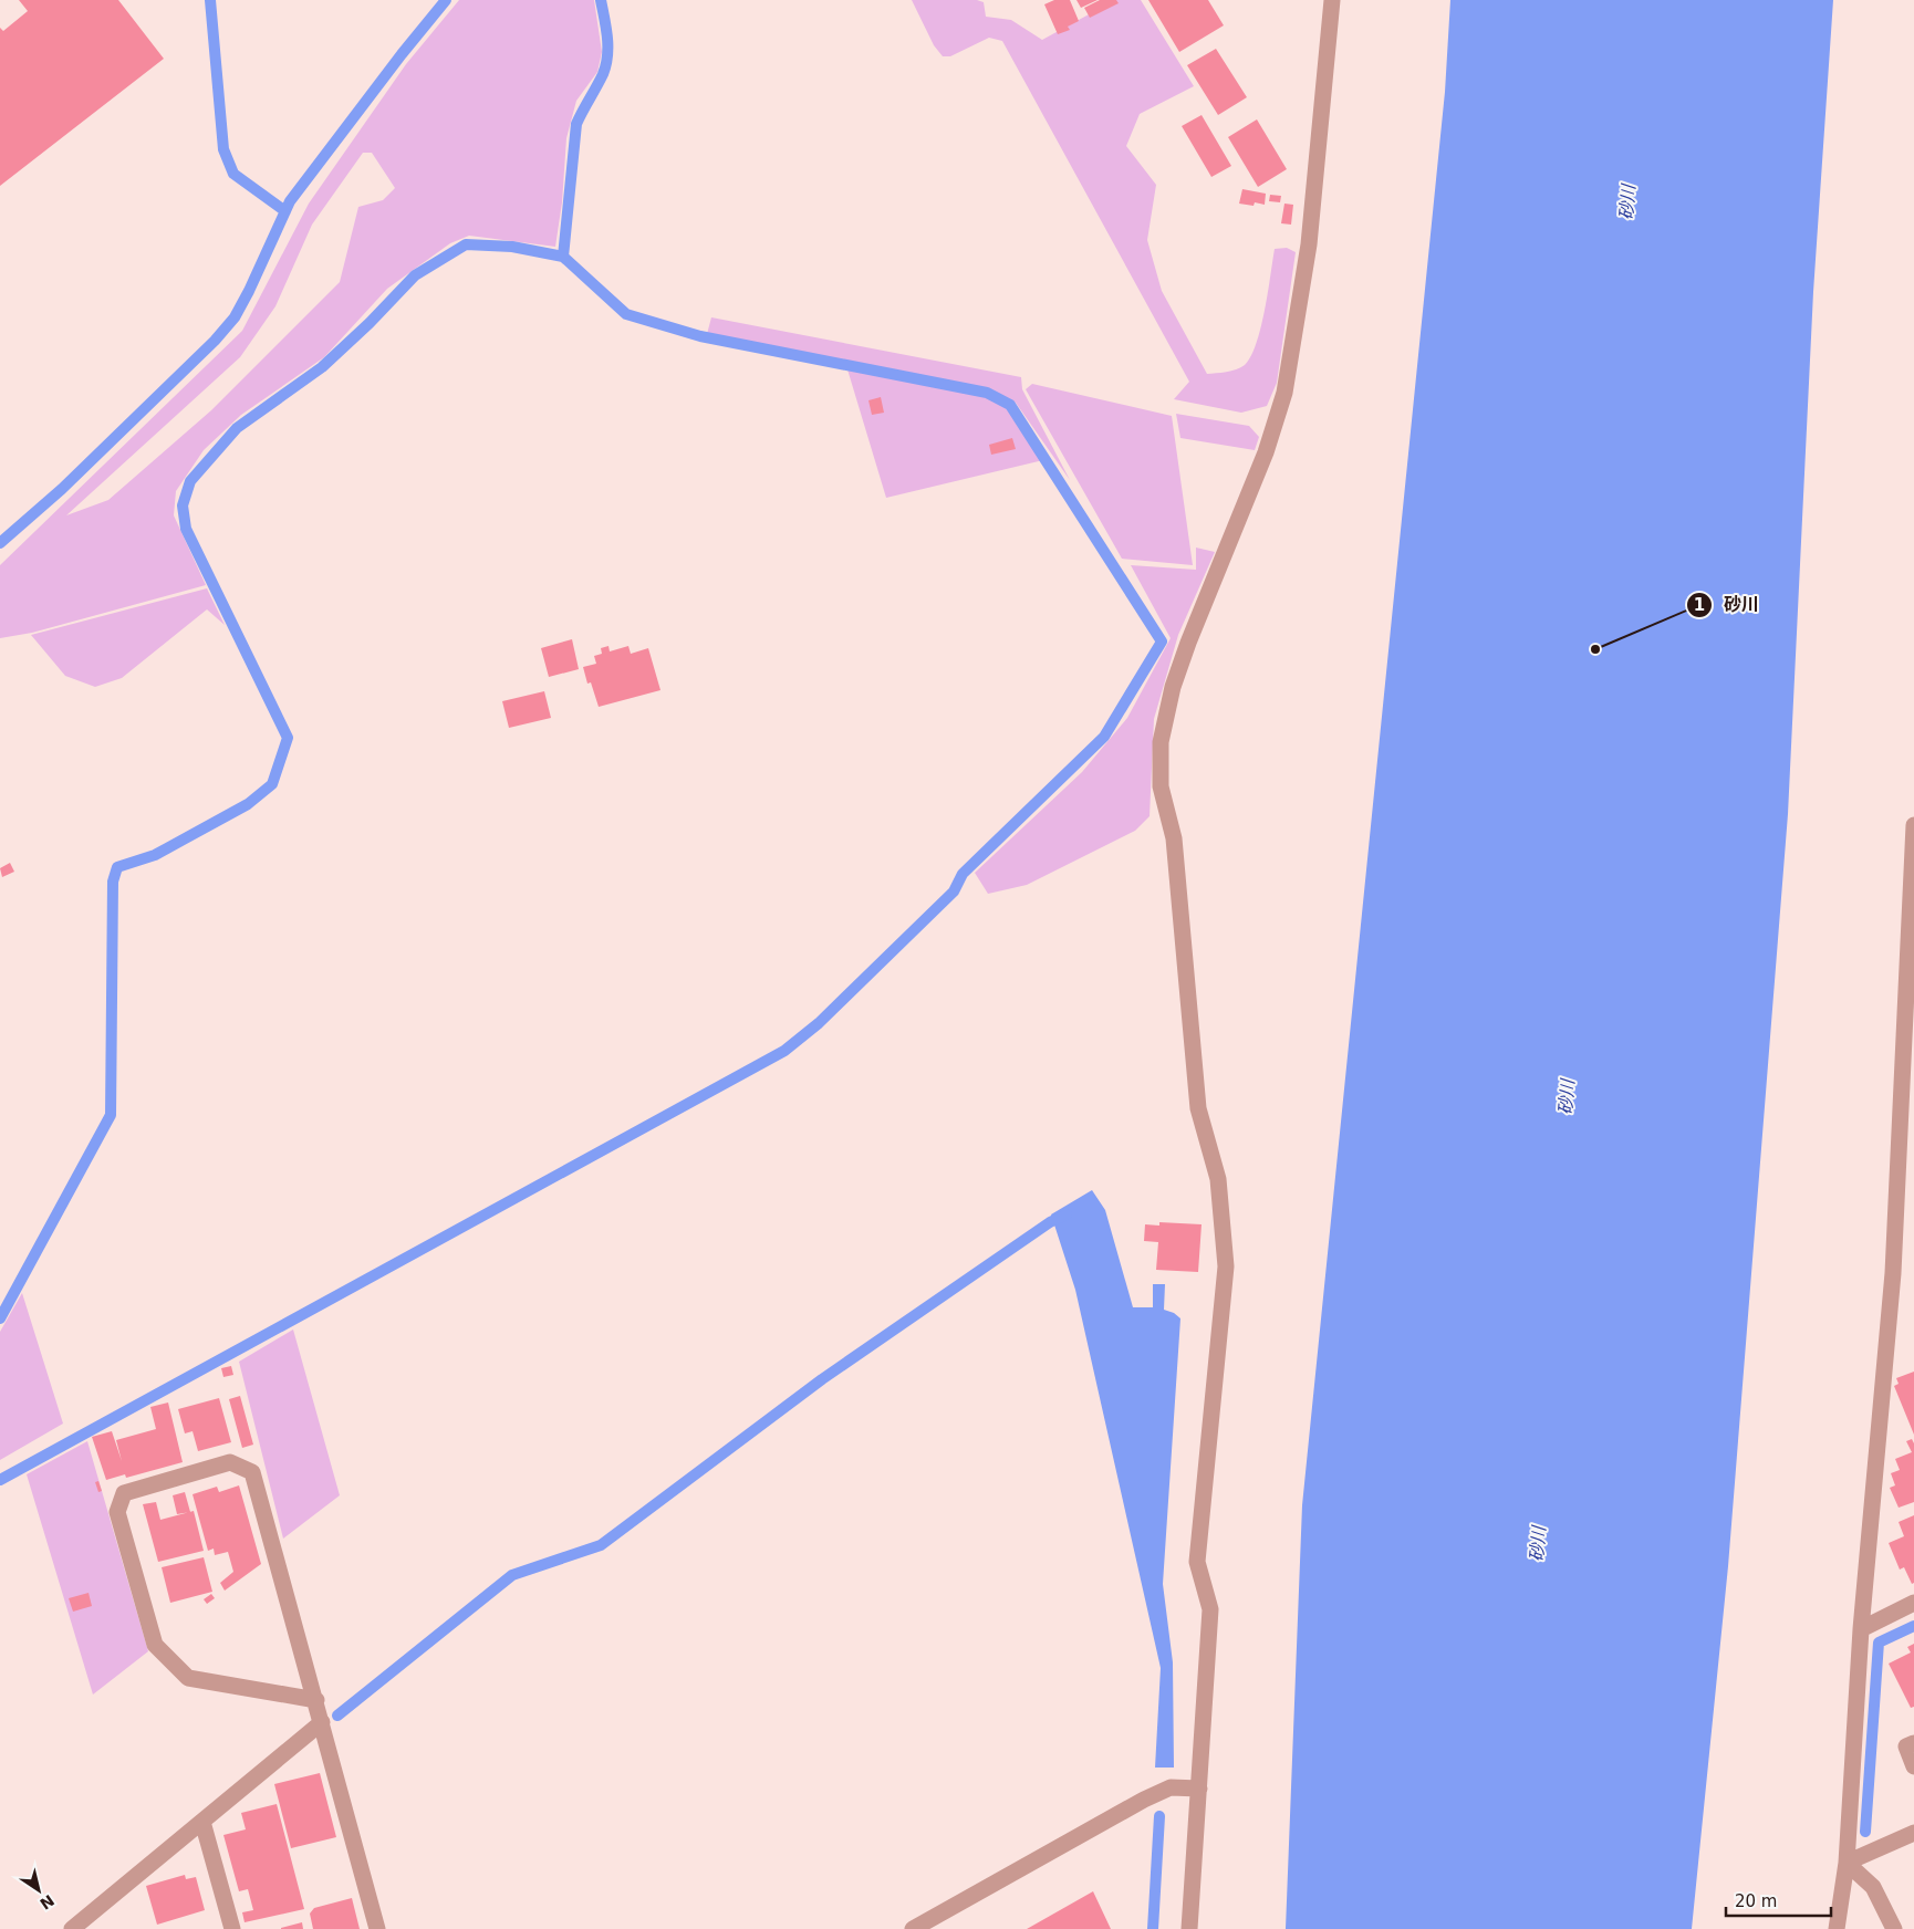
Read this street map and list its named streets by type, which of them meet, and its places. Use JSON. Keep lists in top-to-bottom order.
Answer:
{
  "water": ["砂川"],
  "places": ["砂川"],
  "scale_bar": "20 m",
  "north": "bottom right"
}
